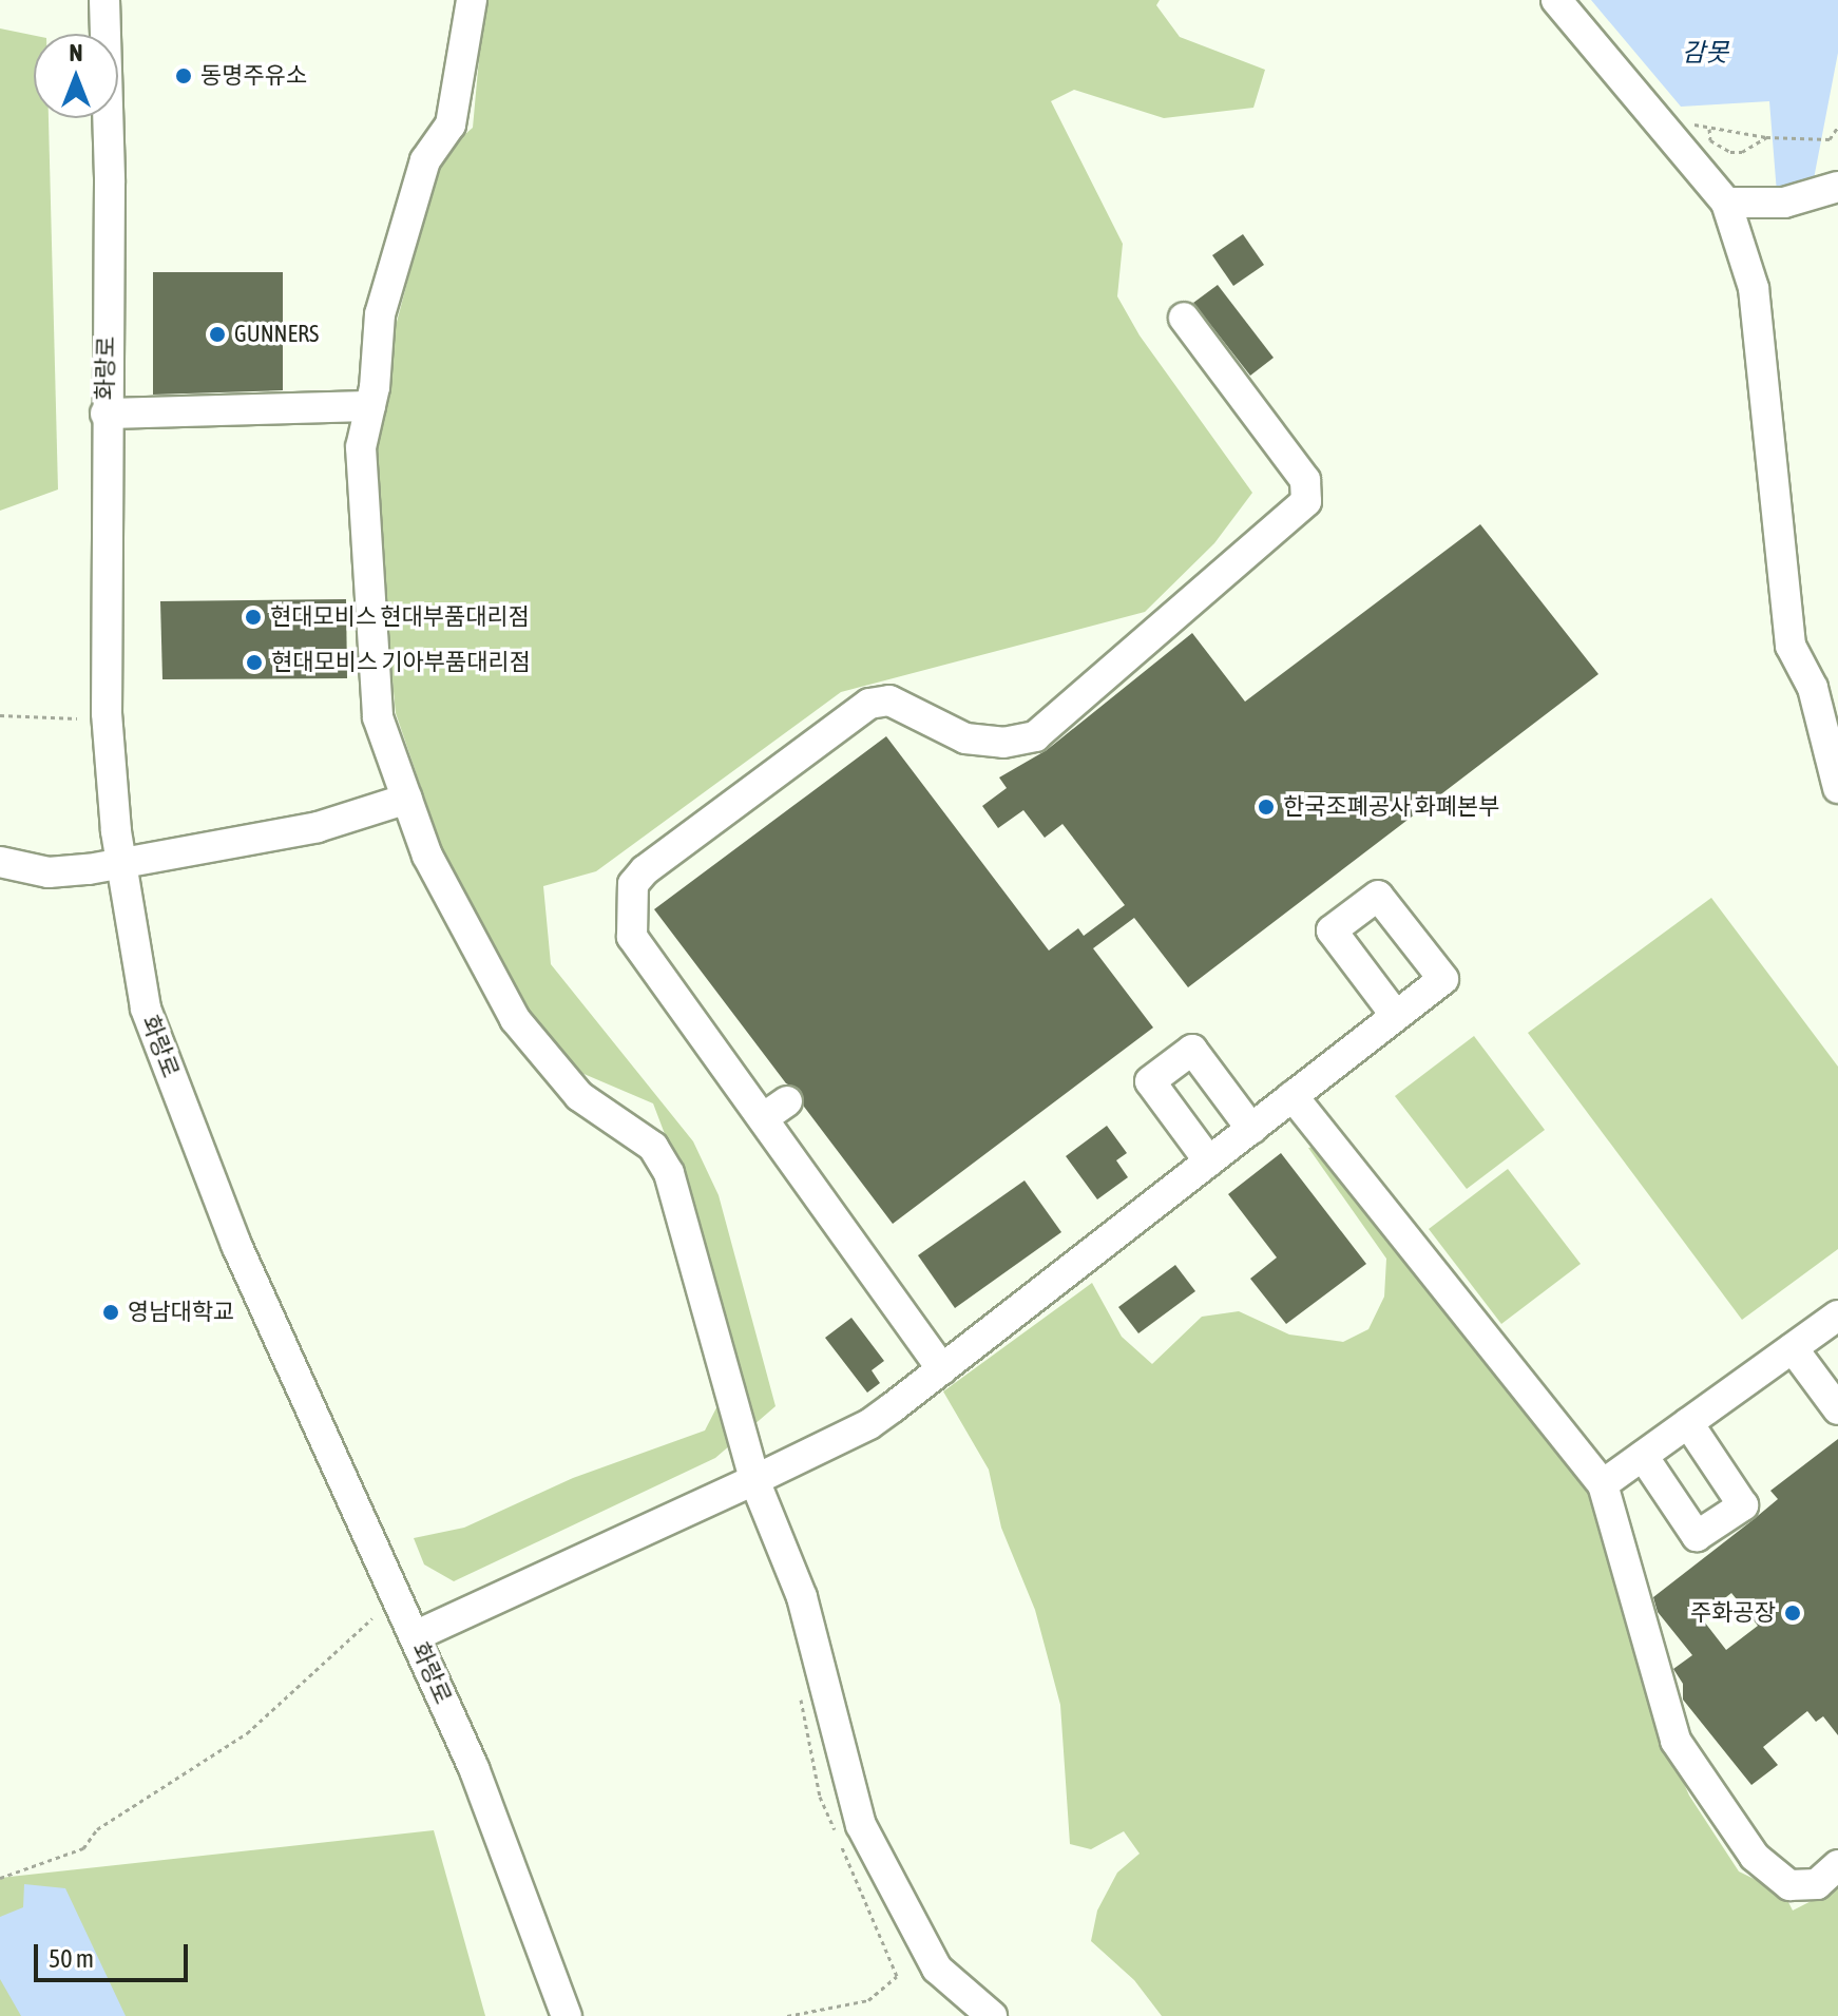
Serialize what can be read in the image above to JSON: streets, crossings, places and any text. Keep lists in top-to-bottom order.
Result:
{
  "streets": {
    "street": ["화랑로"]
  },
  "water": ["감못"],
  "places": [
    "동명주유소",
    "GUNNERS",
    "현대모비스 현대부품대리점",
    "현대모비스 기아부품대리점",
    "한국조폐공사 화폐본부",
    "영남대학교",
    "주화공장"
  ],
  "scale_bar": "50 m",
  "north": "top"
}
